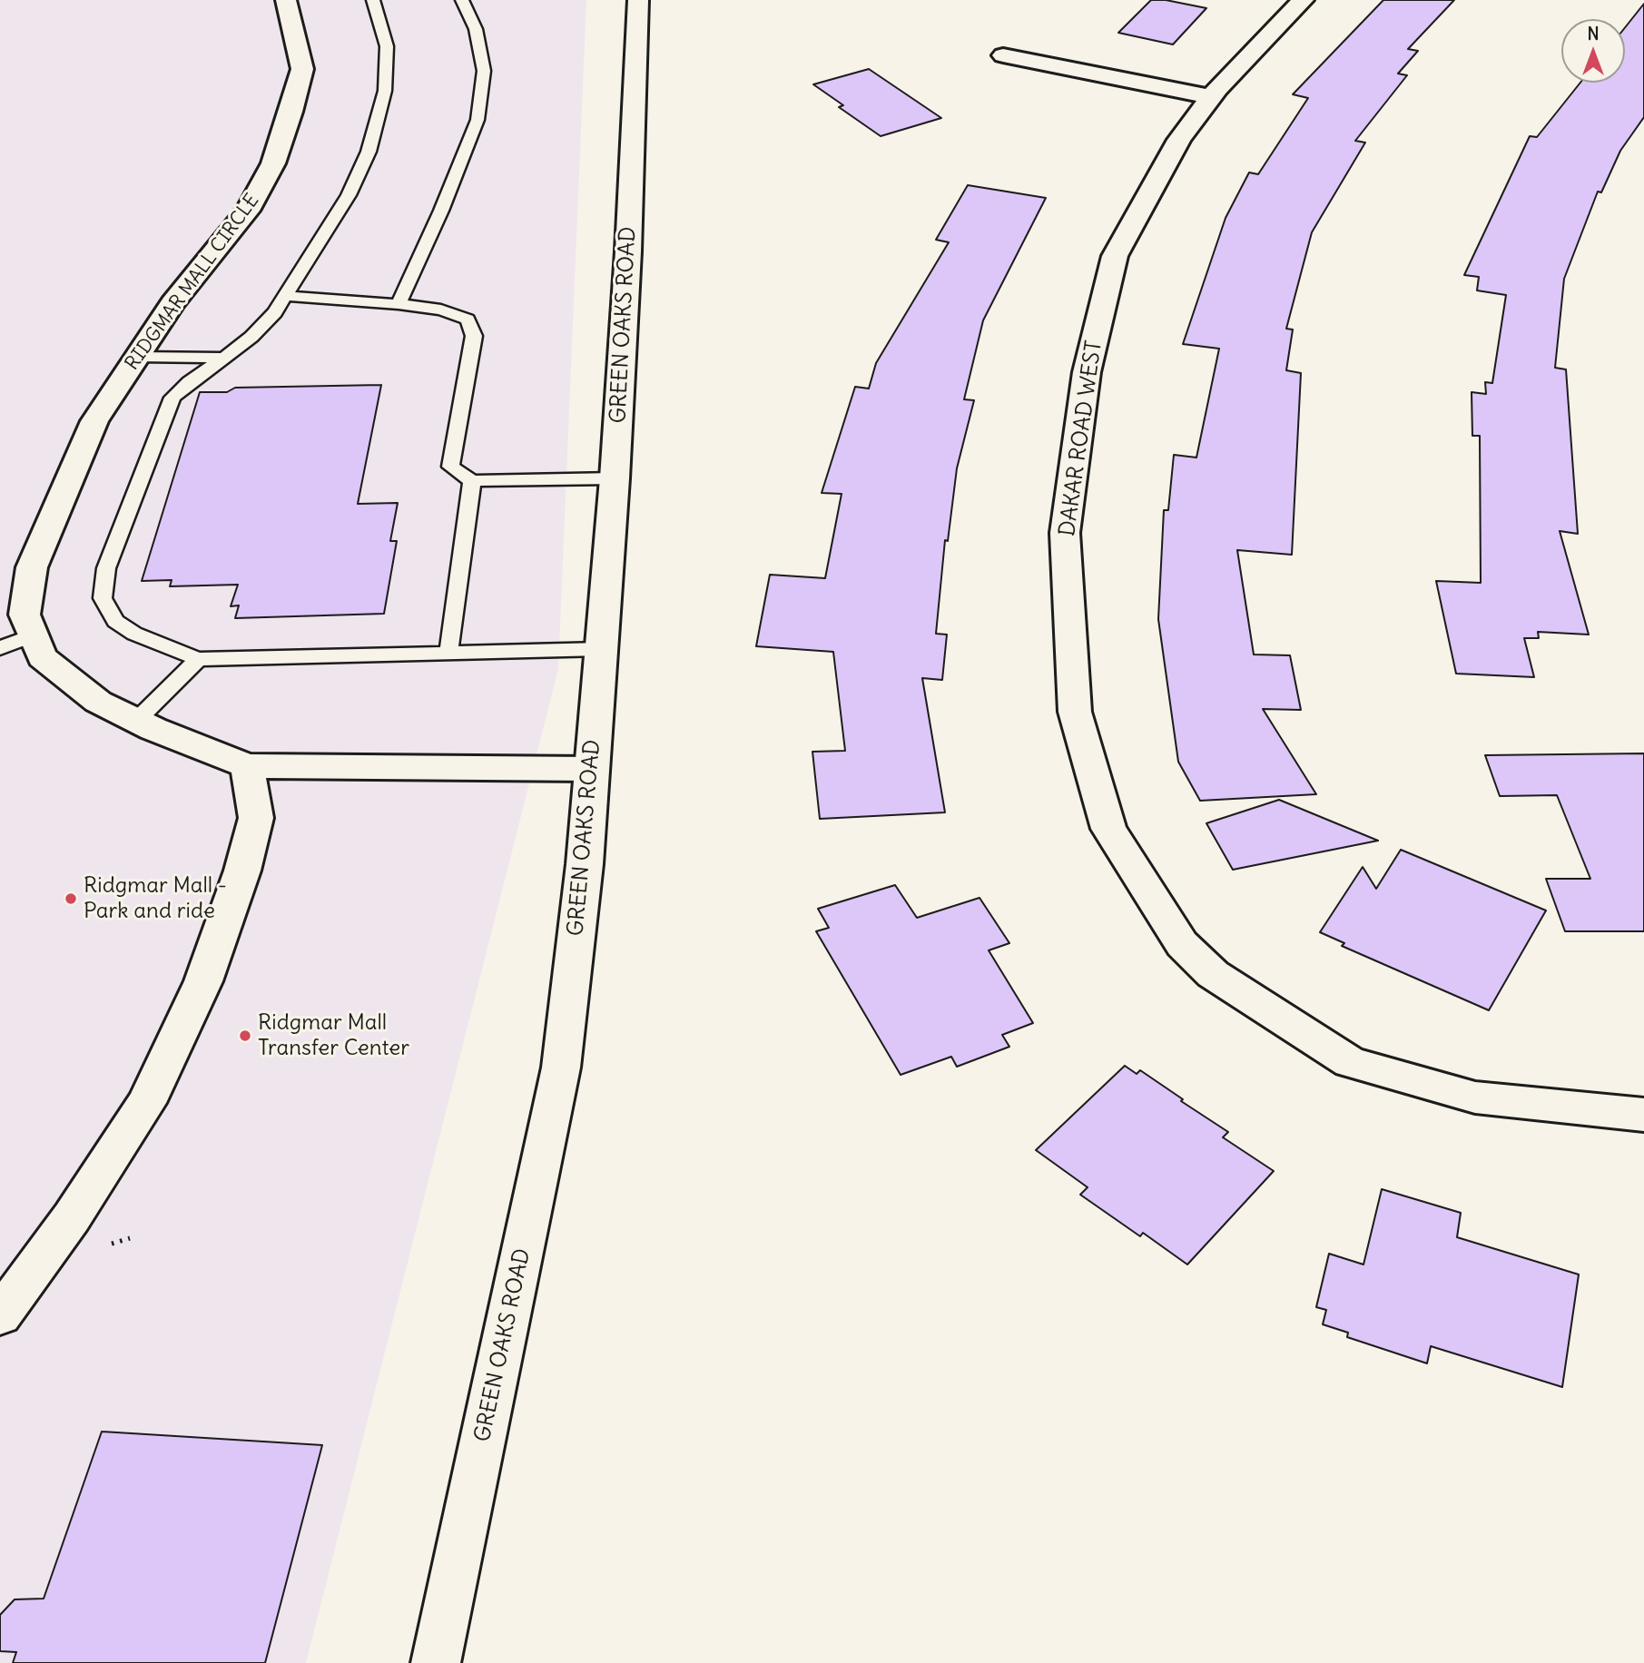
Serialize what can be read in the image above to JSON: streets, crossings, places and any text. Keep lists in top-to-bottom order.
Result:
{
  "streets": {
    "street": ["RIDGMAR MALL CIRCLE", "GREEN OAKS ROAD", "DAKAR ROAD WEST"]
  },
  "places": ["Ridgmar Mall - Park and ride", "Ridgmar Mall Transfer Center"],
  "north": "top"
}
